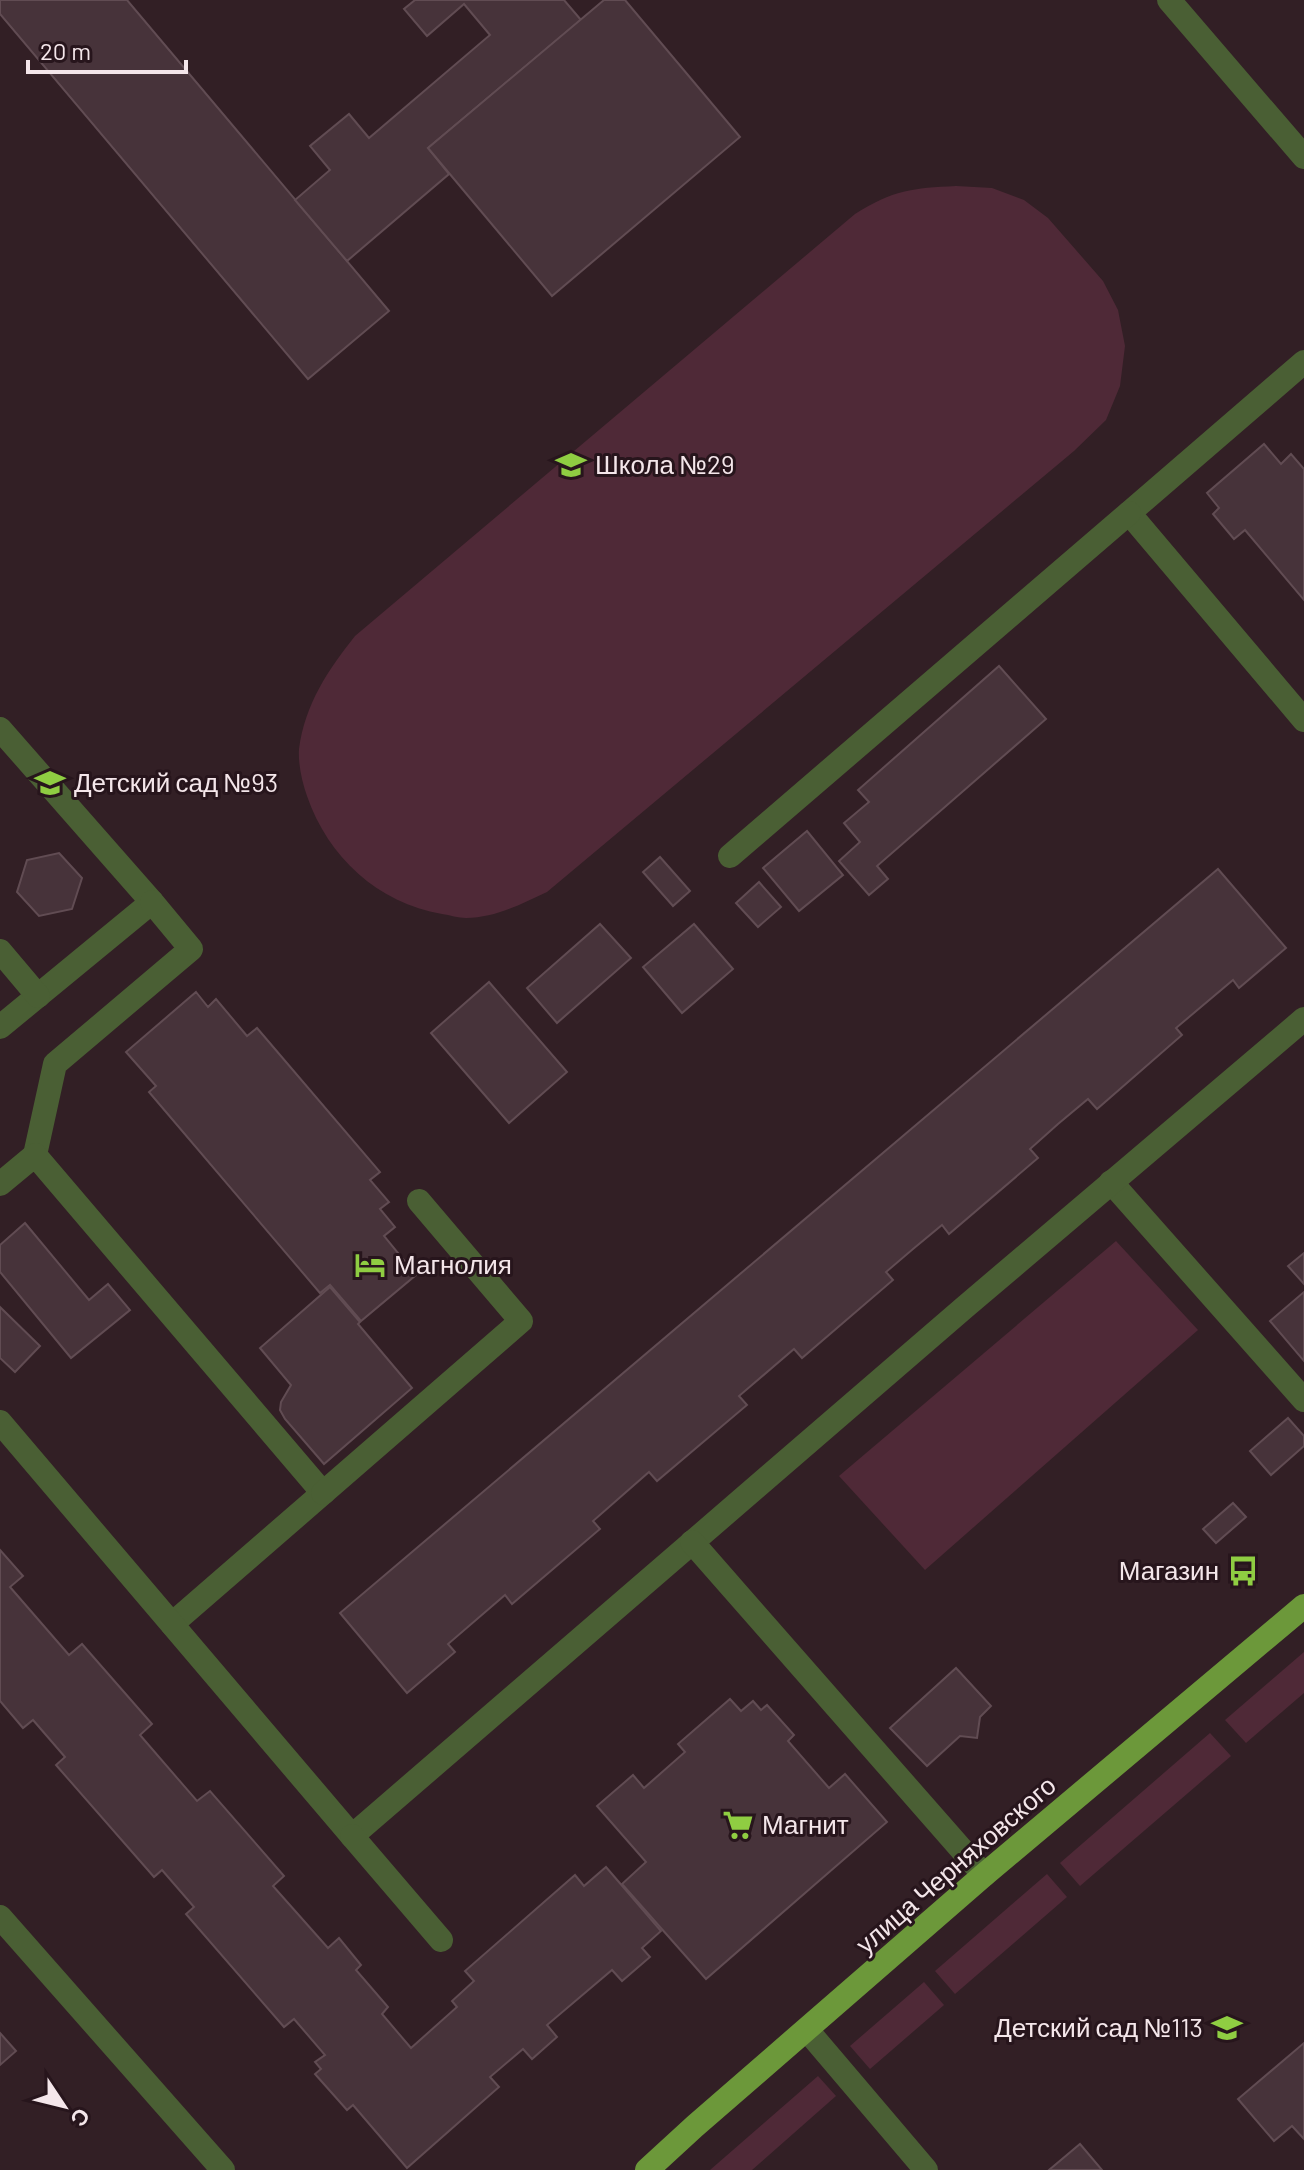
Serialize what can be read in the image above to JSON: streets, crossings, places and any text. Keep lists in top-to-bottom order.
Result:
{
  "streets": {
    "main road": ["улица Черняховского"]
  },
  "places": {
    "school or university": ["Школа №29", "Детский сад №93", "Детский сад №113"],
    "hotel": ["Магнолия"],
    "bus stop": ["Магазин"],
    "supermarket": ["Магнит"]
  },
  "scale_bar": "20 m",
  "north": "bottom right"
}
